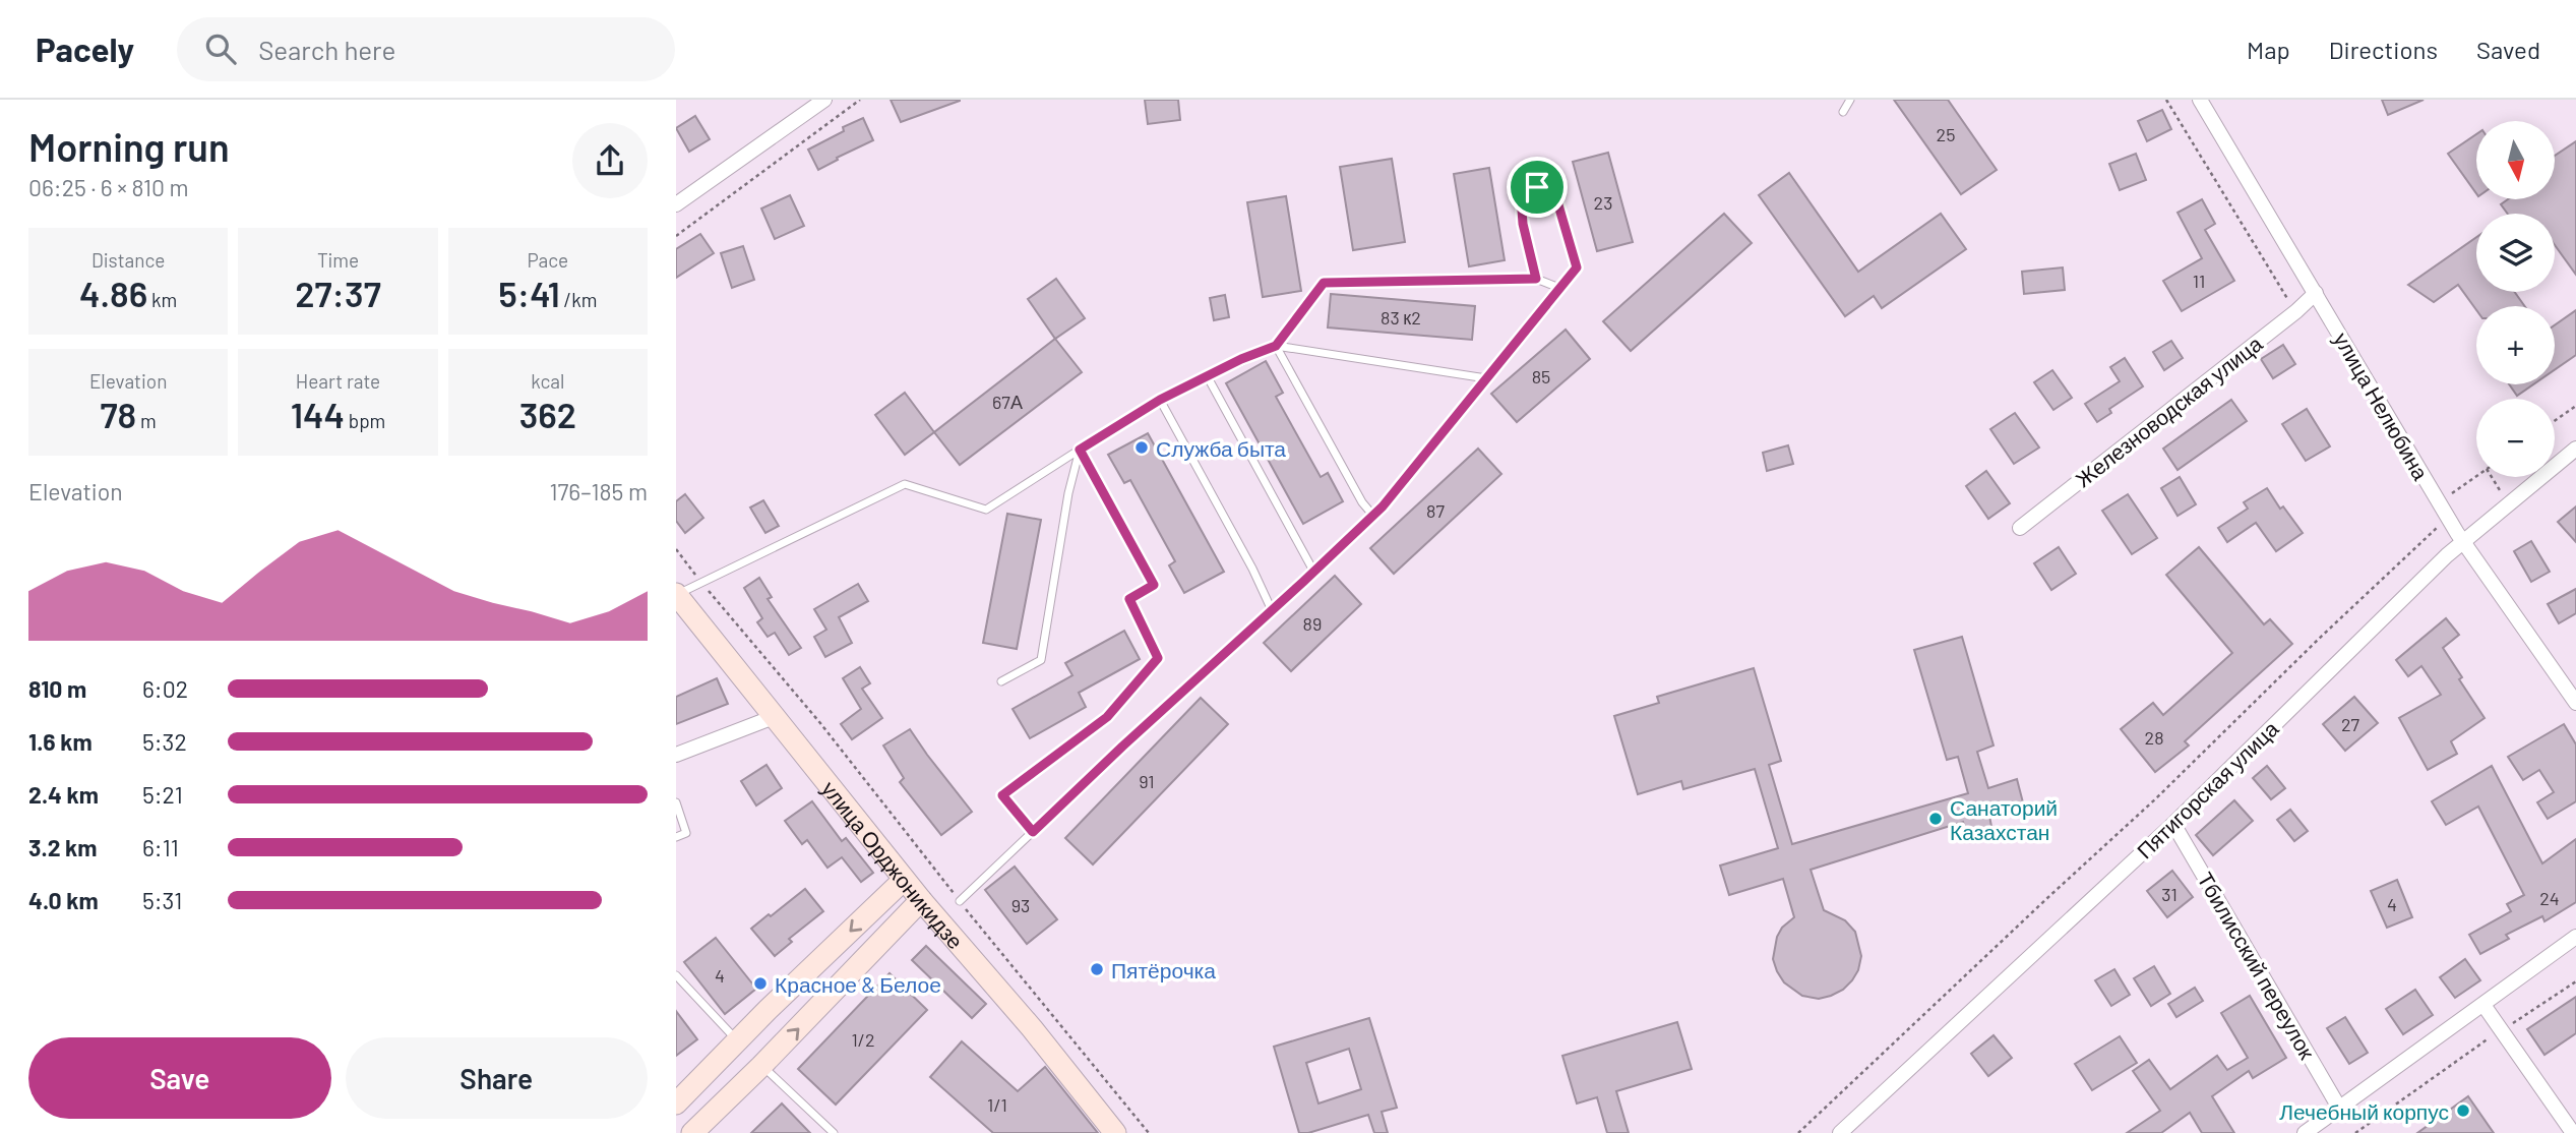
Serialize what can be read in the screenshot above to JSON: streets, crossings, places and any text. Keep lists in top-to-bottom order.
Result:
{
  "streets": {
    "main road": ["улица Орджоникидзе"],
    "street": [
      "улица Нелюбина",
      "Железноводская улица",
      "Пятигорская улица",
      "Тбилисский переулок"
    ]
  },
  "crossings": [
    ["улица Нелюбина", "Железноводская улица"],
    ["улица Нелюбина", "Пятигорская улица"],
    ["Пятигорская улица", "Тбилисский переулок"]
  ],
  "places": [
    "Служба быта",
    "Санаторий Казахстан",
    "Пятёрочка",
    "Красное & Белое",
    "Лечебный корпус"
  ],
  "house_numbers": [
    "25",
    "23",
    "11",
    "83 к2",
    "85",
    "67А",
    "87",
    "89",
    "27",
    "28",
    "91",
    "31",
    "24",
    "4",
    "93",
    "4",
    "1/2",
    "1/1"
  ],
  "north": "bottom",
  "page": {
    "header": "Pacely",
    "search": "Search here",
    "nav": ["Map", "Directions", "Saved"],
    "heading": ["Morning run", "06:25 · 6 × 810 m"],
    "map_buttons": ["+", "−"],
    "stats": [
      ["Distance", "4.86 km"],
      ["Time", "27:37"],
      ["Pace", "5:41 /km"],
      ["Elevation", "78 m"],
      ["Heart rate", "144 bpm"],
      ["kcal", "362"]
    ],
    "chart": ["Elevation", "176–185 m"],
    "list": [
      {
        "name": "810 m",
        "note": "6:02"
      },
      {
        "name": "1.6 km",
        "note": "5:32"
      },
      {
        "name": "2.4 km",
        "note": "5:21"
      },
      {
        "name": "3.2 km",
        "note": "6:11"
      },
      {
        "name": "4.0 km",
        "note": "5:31"
      }
    ],
    "buttons": ["Save", "Share"]
  }
}
